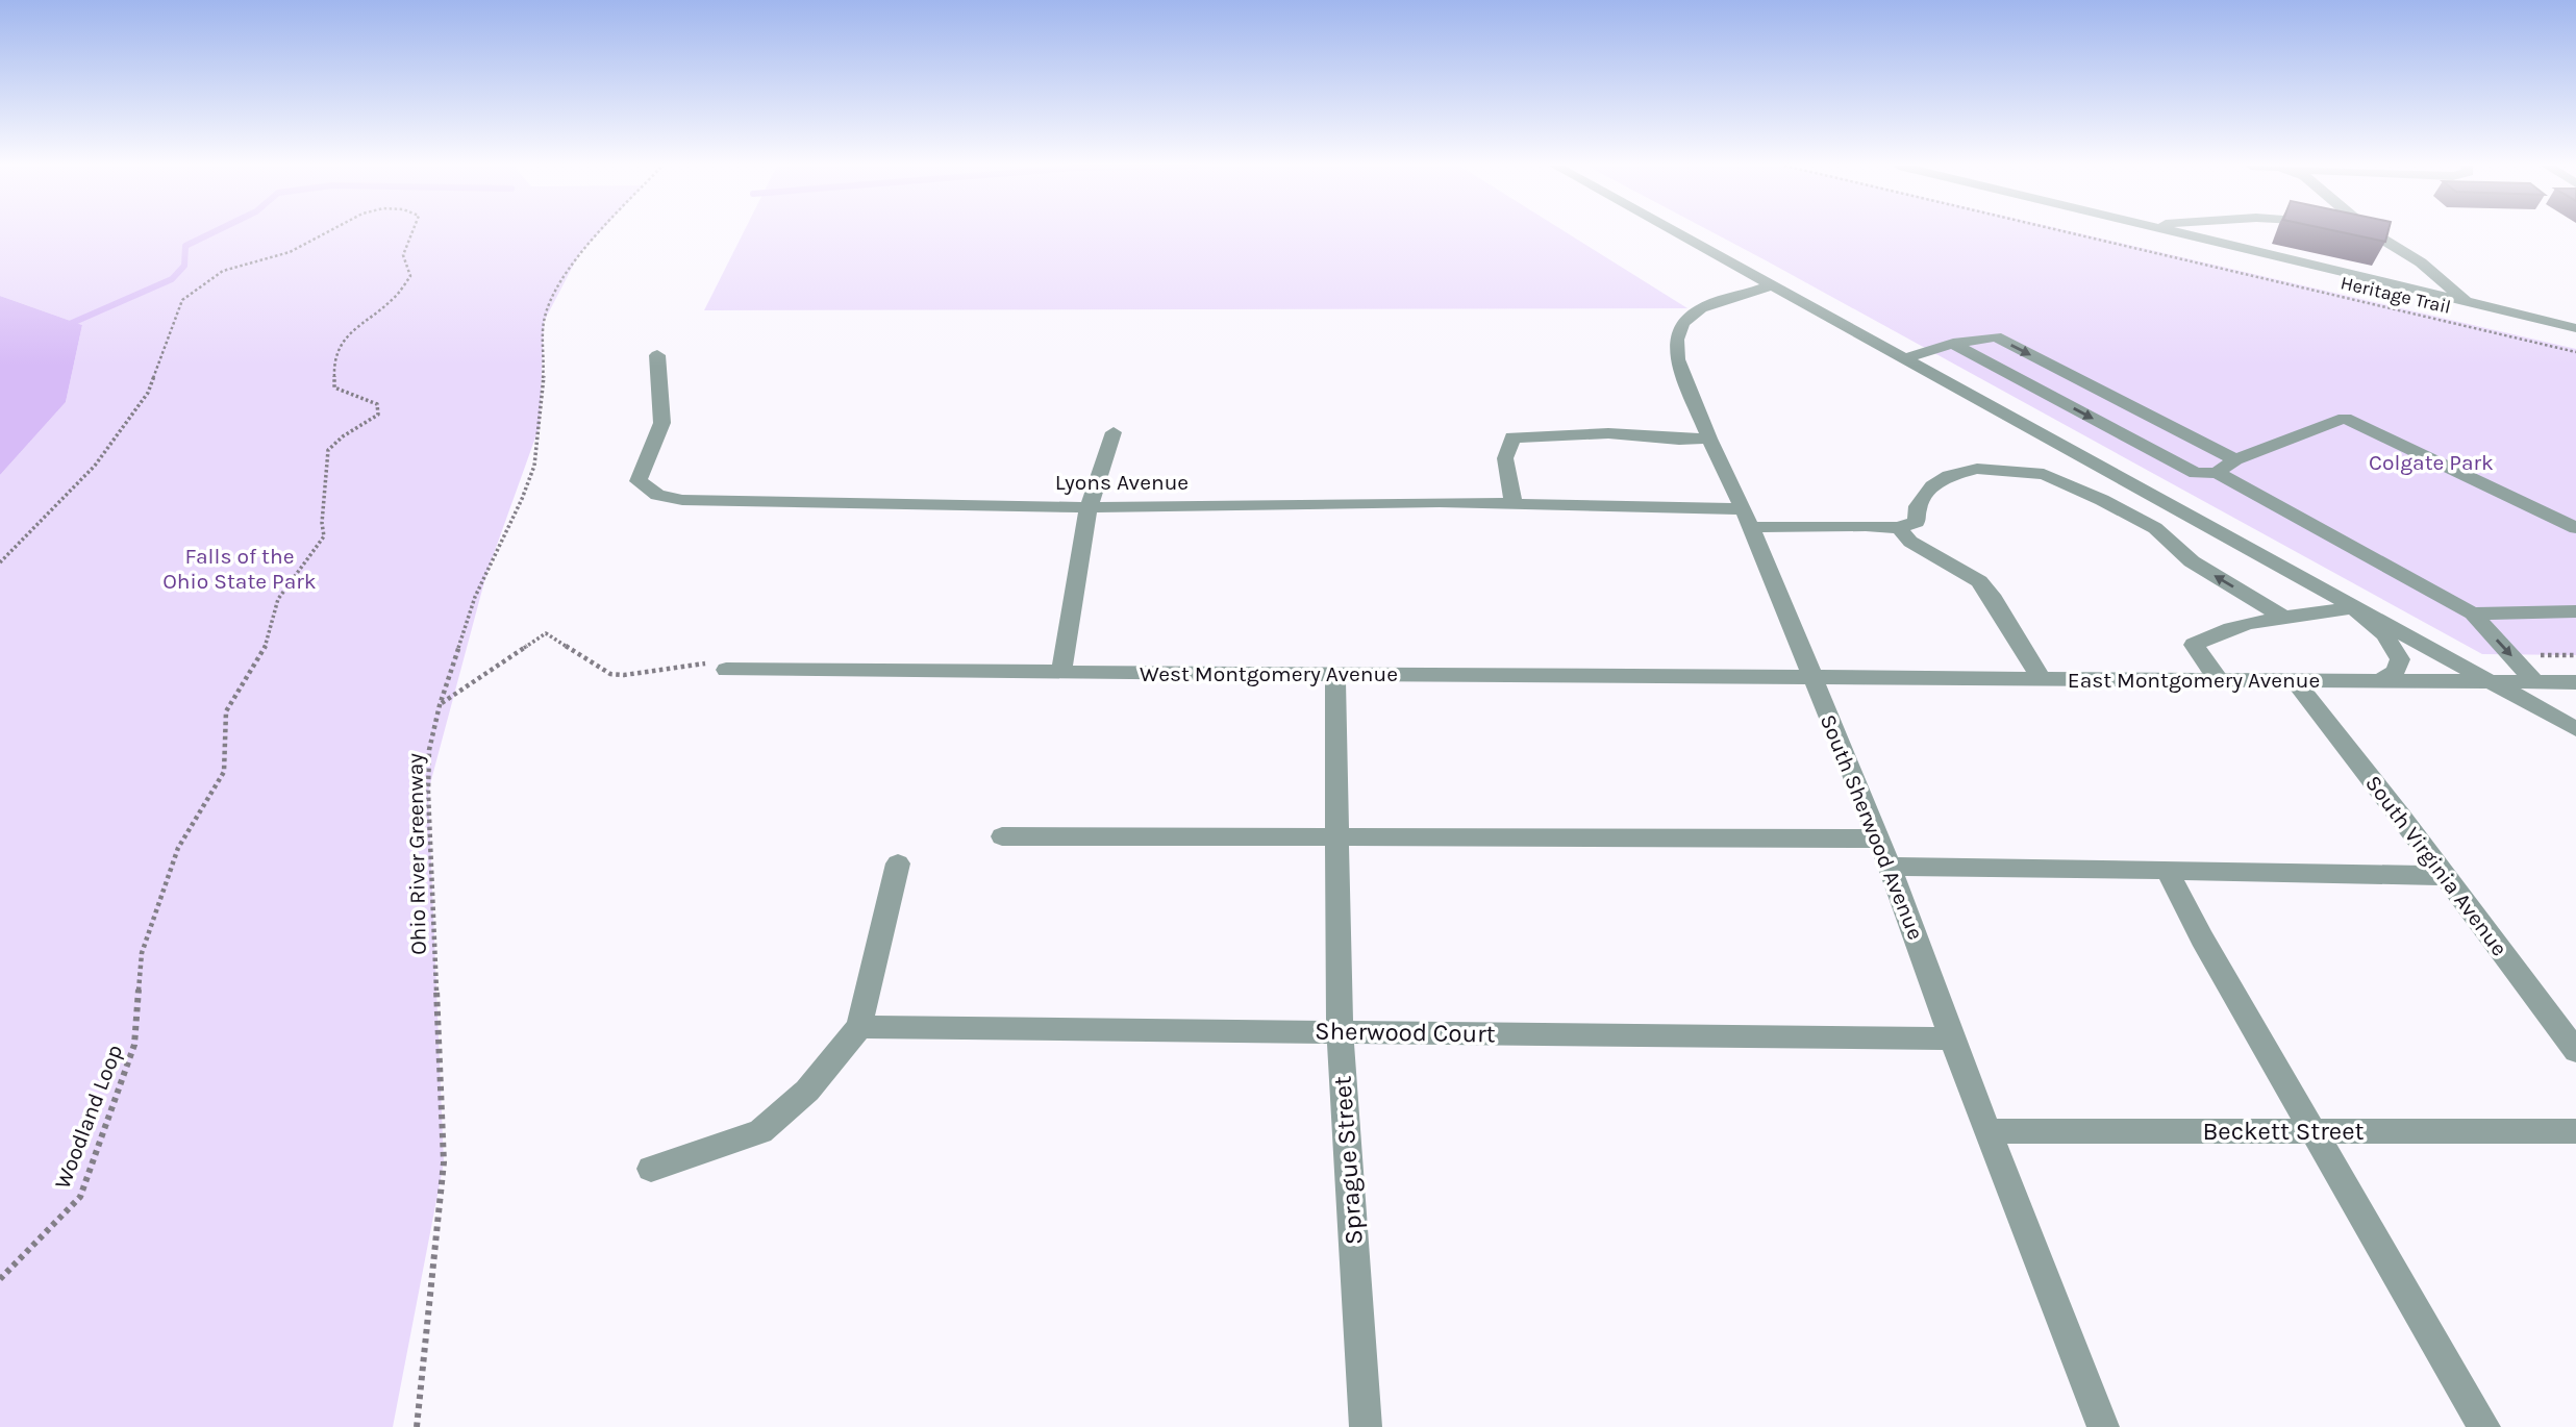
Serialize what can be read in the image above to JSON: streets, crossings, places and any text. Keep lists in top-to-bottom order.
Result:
{
  "streets": {
    "street": [
      "Lyons Avenue",
      "West Montgomery Avenue",
      "East Montgomery Avenue",
      "South Sherwood Avenue",
      "South Virginia Avenue",
      "Sherwood Court",
      "Beckett Street",
      "Sprague Street"
    ],
    "path": ["Heritage Trail", "Ohio River Greenway", "Woodland Loop"]
  },
  "crossings": [
    ["Lyons Avenue", "South Sherwood Avenue"],
    ["West Montgomery Avenue", "East Montgomery Avenue"],
    ["West Montgomery Avenue", "South Sherwood Avenue"],
    ["West Montgomery Avenue", "Sprague Street"],
    ["East Montgomery Avenue", "South Sherwood Avenue"],
    ["East Montgomery Avenue", "South Virginia Avenue"],
    ["South Sherwood Avenue", "Sherwood Court"],
    ["South Sherwood Avenue", "Beckett Street"],
    ["Sherwood Court", "Sprague Street"]
  ],
  "parks": ["Colgate Park", "Falls of the Ohio State Park"]
}
